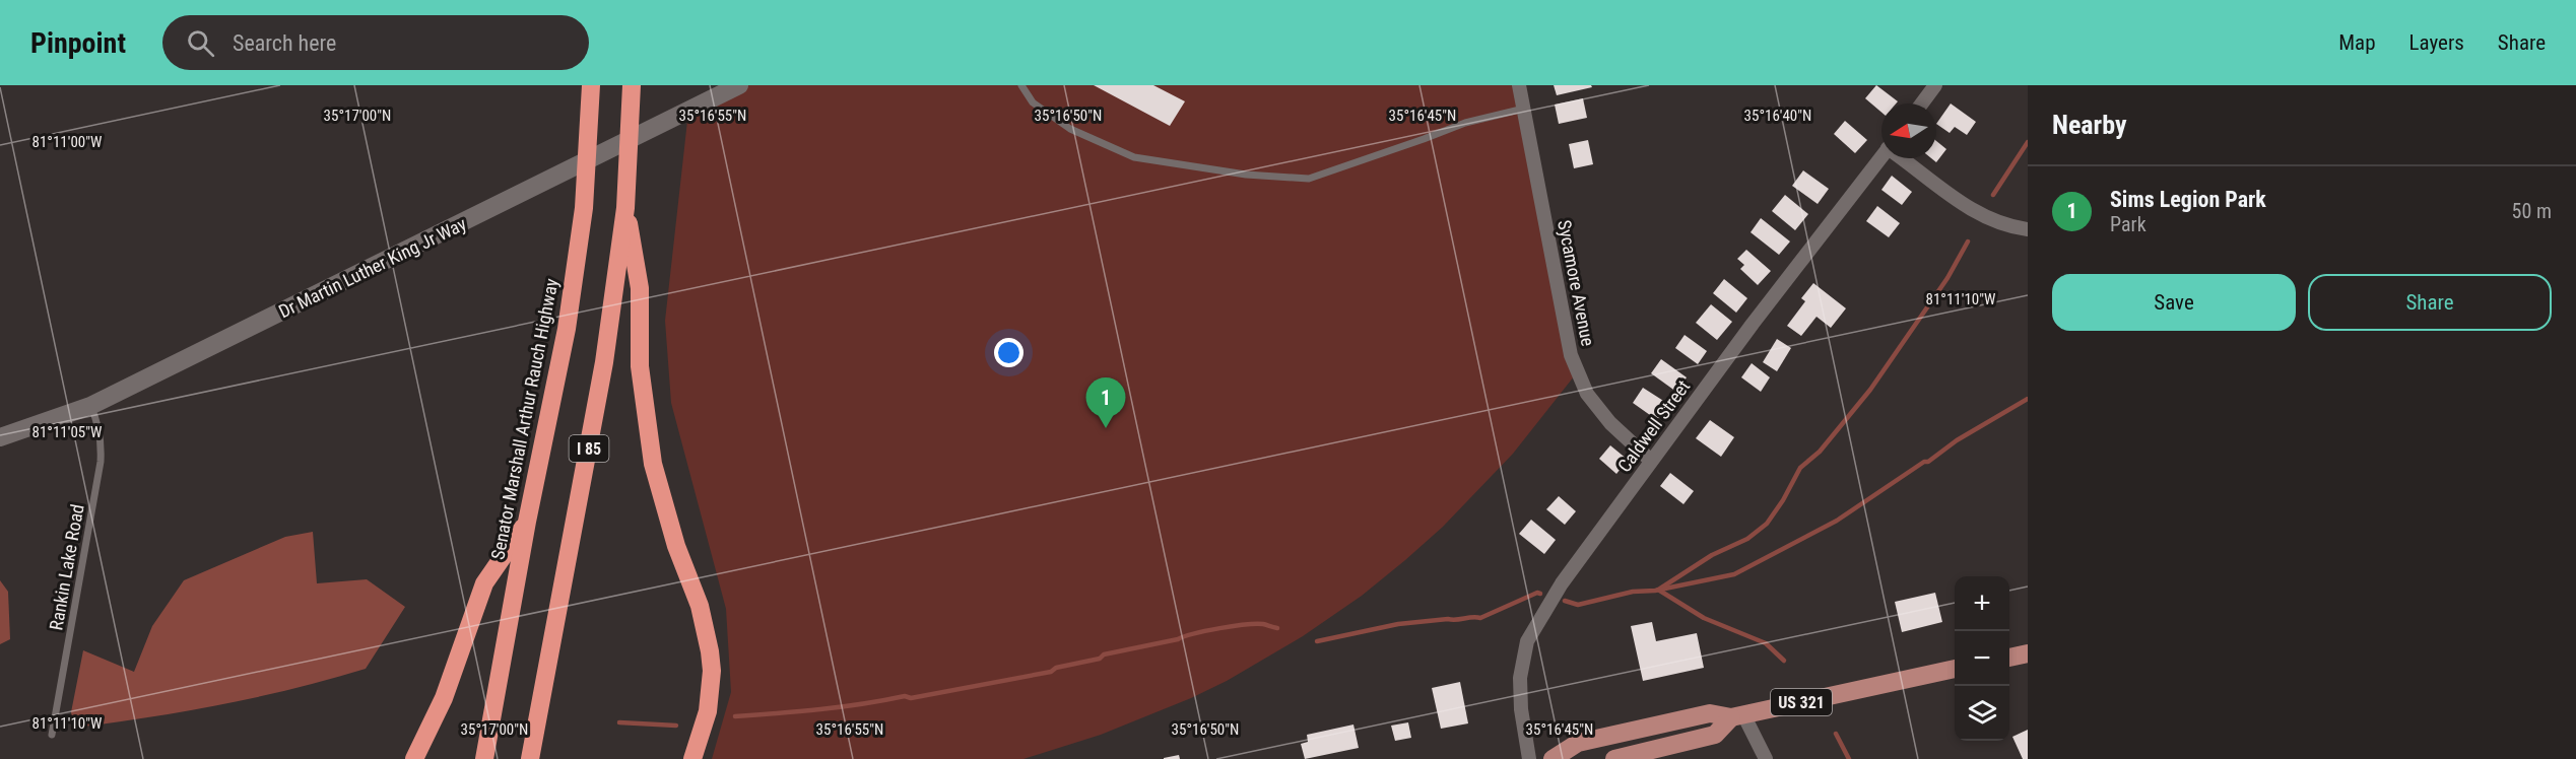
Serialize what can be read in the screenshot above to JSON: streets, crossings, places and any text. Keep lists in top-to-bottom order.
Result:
{
  "streets": {
    "highway": ["Senator Marshall Arthur Rauch Highway", "I 85"],
    "main road": ["Dr Martin Luther King Jr Way", "US 321"],
    "street": ["Sycamore Avenue", "Caldwell Street"],
    "lane": ["Rankin Lake Road"]
  },
  "crossings": [
    ["Dr Martin Luther King Jr Way", "Rankin Lake Road"],
    ["Sycamore Avenue", "Caldwell Street"]
  ],
  "north": "left",
  "page": {
    "header": "Pinpoint",
    "search": "Search here",
    "nav": ["Map", "Layers", "Share"],
    "heading": "Nearby",
    "list": [
      {
        "mark": "1",
        "name": "Sims Legion Park",
        "note": "Park",
        "value": "50 m"
      }
    ],
    "buttons": ["Save", "Share"],
    "pins": "1",
    "map_buttons": ["+", "−"]
  },
  "coordinates": [
    "35°17'00\"N",
    "35°16'55\"N",
    "35°16'50\"N",
    "35°16'45\"N",
    "35°16'40\"N",
    "81°11'00\"W",
    "81°11'10\"W",
    "81°11'05\"W"
  ]
}
